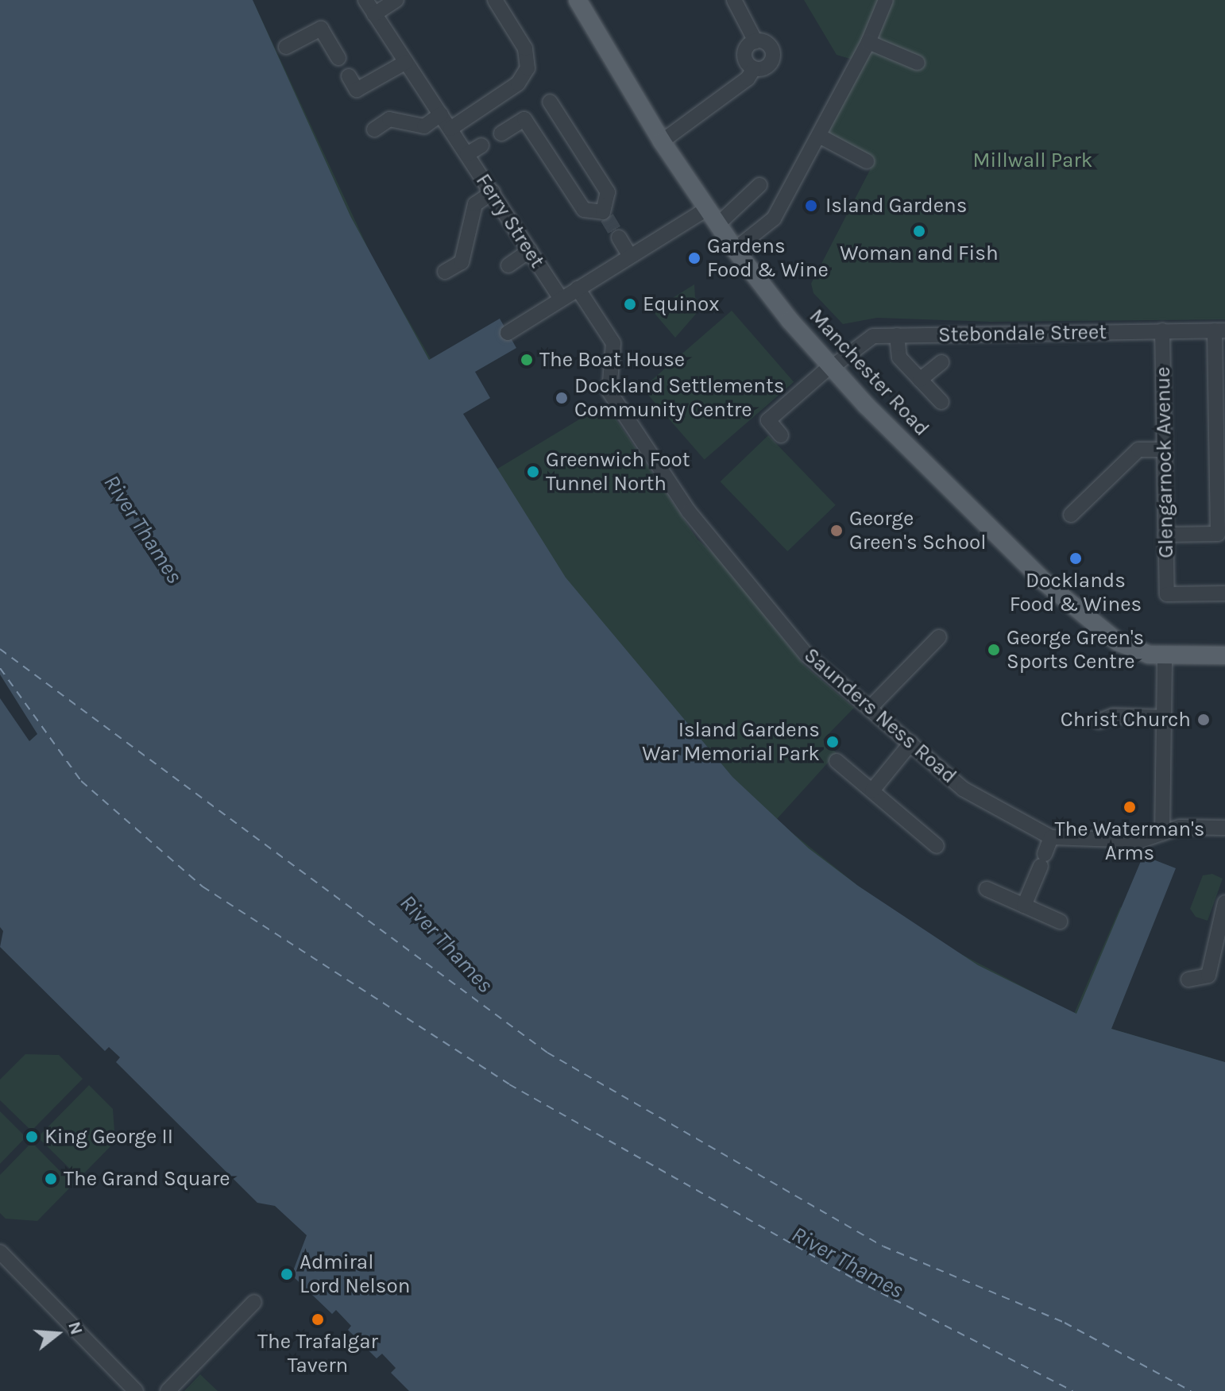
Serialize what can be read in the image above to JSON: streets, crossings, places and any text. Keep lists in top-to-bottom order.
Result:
{
  "streets": {
    "main road": ["Manchester Road"],
    "street": [
      "Ferry Street",
      "Stebondale Street",
      "Glengarnock Avenue",
      "Saunders Ness Road"
    ]
  },
  "crossings": [
    ["Stebondale Street", "Manchester Road"],
    ["Stebondale Street", "Glengarnock Avenue"]
  ],
  "water": ["River Thames"],
  "parks": ["Millwall Park"],
  "places": [
    "Island Gardens",
    "Woman and Fish",
    "Gardens Food & Wine",
    "Equinox",
    "The Boat House",
    "Dockland Settlements Community Centre",
    "Greenwich Foot Tunnel North",
    "George Green's School",
    "Docklands Food & Wines",
    "George Green's Sports Centre",
    "Christ Church",
    "Island Gardens War Memorial Park",
    "The Waterman's Arms",
    "King George II",
    "The Grand Square",
    "Admiral Lord Nelson",
    "The Trafalgar Tavern"
  ],
  "north": "right"
}
